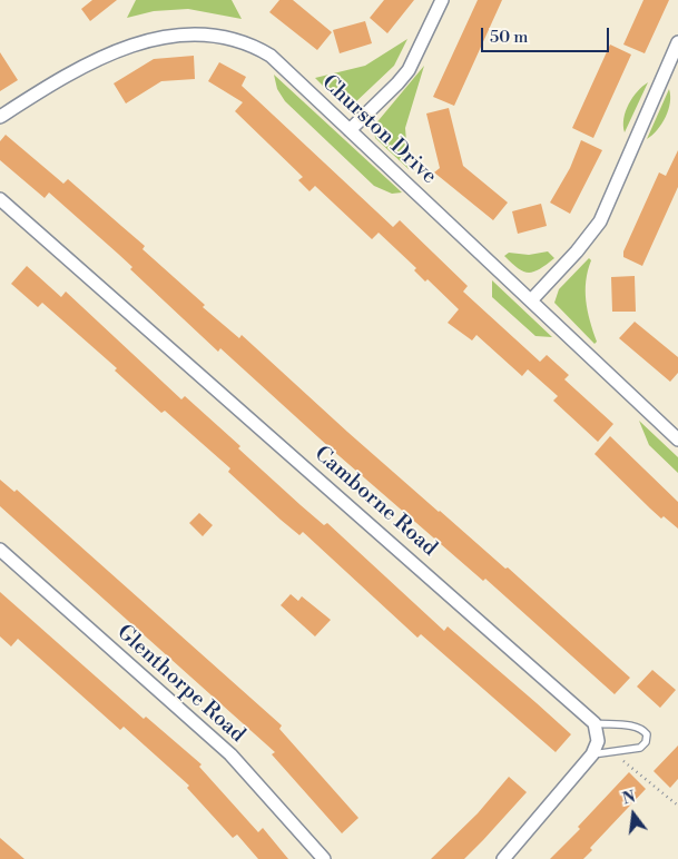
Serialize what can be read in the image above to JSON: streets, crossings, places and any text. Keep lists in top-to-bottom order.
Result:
{
  "streets": {
    "street": ["Churston Drive", "Camborne Road", "Glenthorpe Road"]
  },
  "scale_bar": "50 m",
  "north": "top"
}
